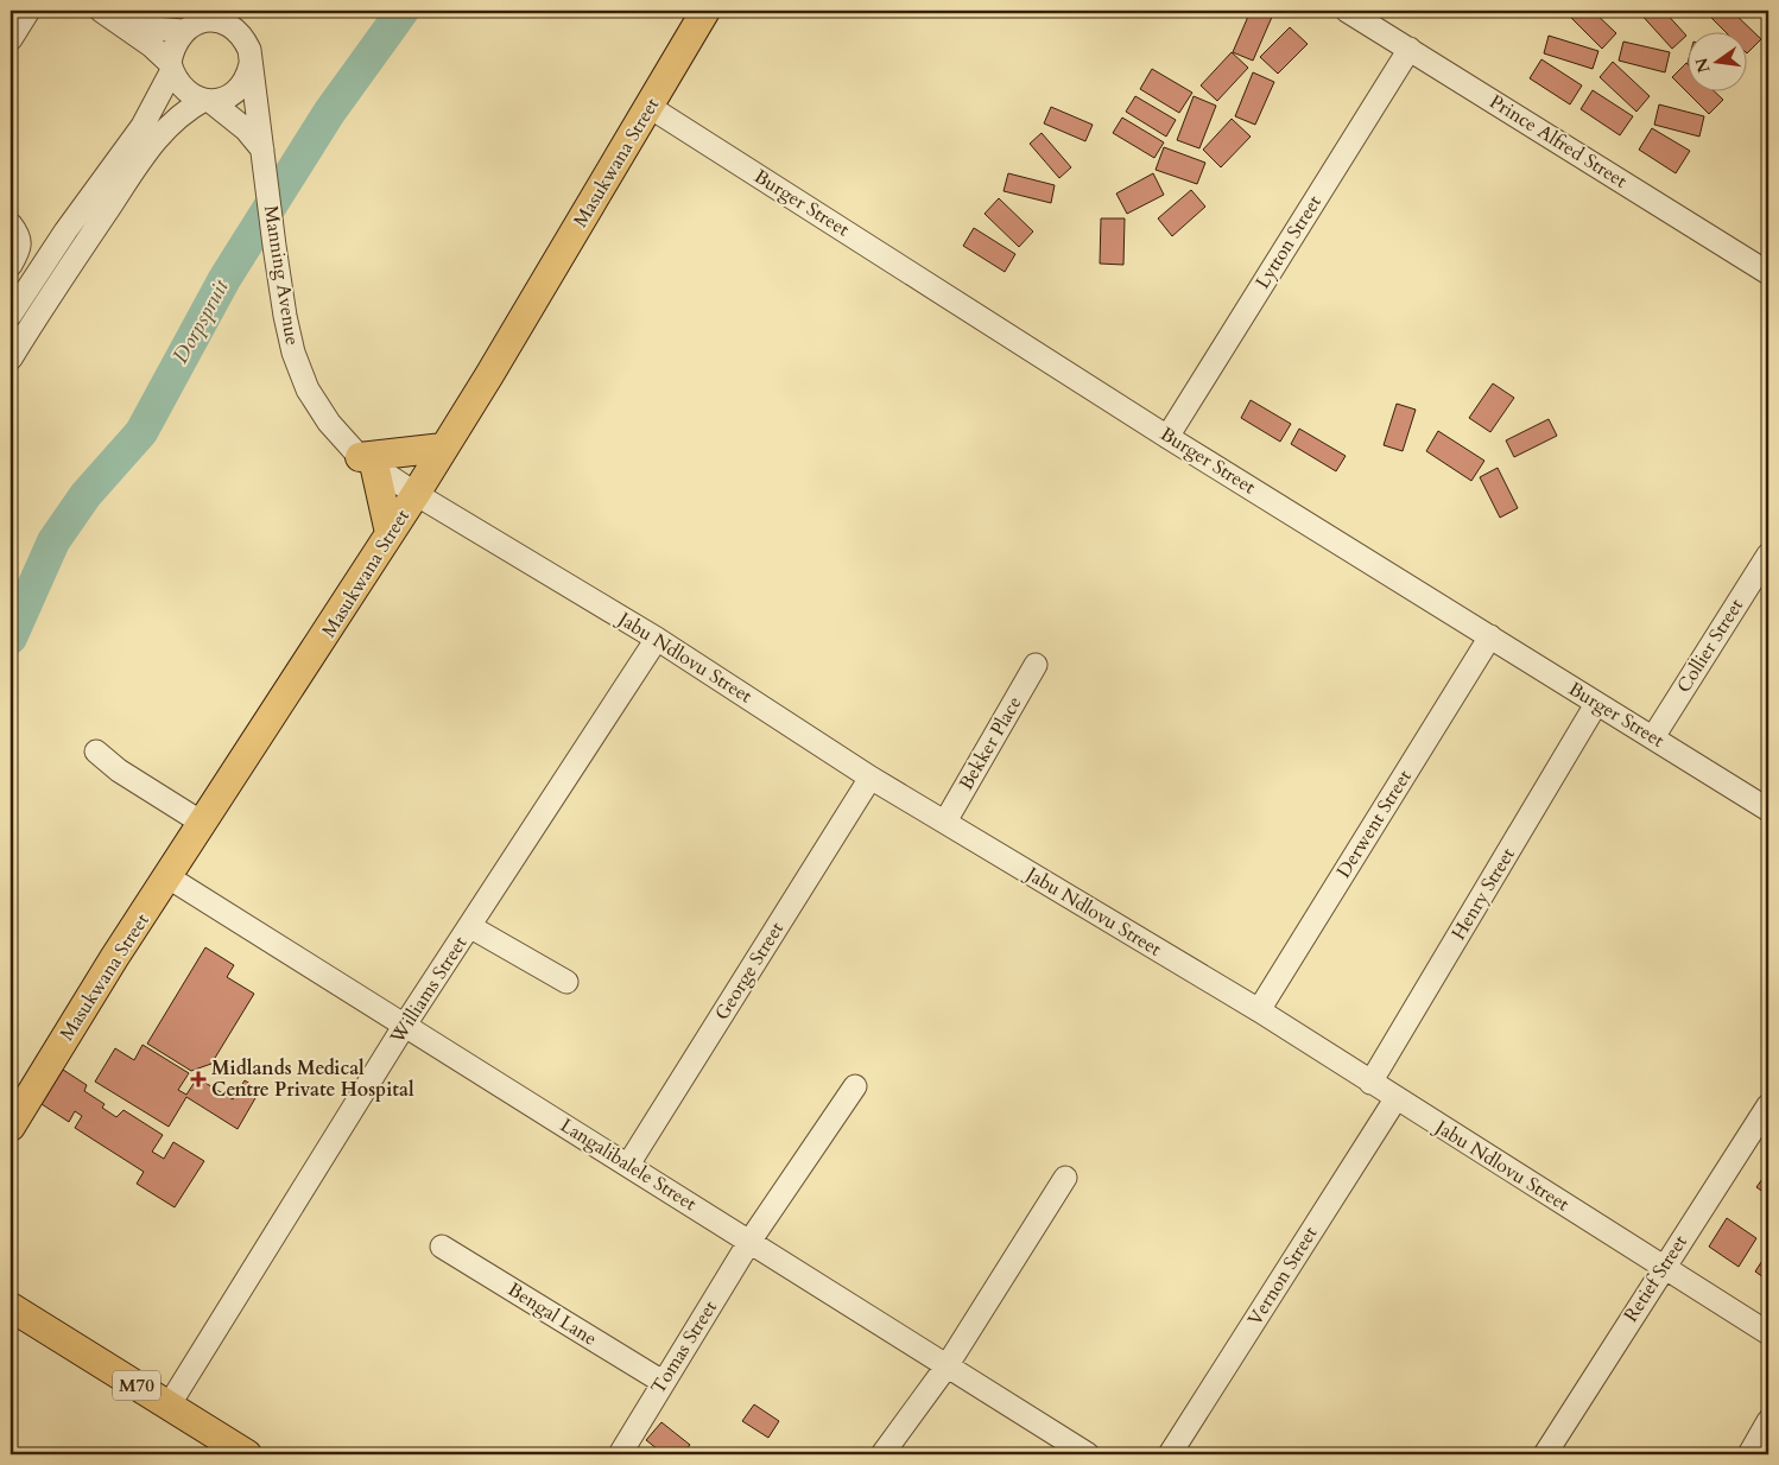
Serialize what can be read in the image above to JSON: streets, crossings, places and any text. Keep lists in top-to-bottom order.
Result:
{
  "streets": {
    "main road": ["Masukwana Street", "M70"],
    "street": [
      "Prince Alfred Street",
      "Burger Street",
      "Lytton Street",
      "Manning Avenue",
      "Collier Street",
      "Jabu Ndlovu Street",
      "Bekker Place",
      "Derwent Street",
      "Henry Street",
      "George Street",
      "Williams Street",
      "Langalibalele Street",
      "Vernon Street",
      "Retief Street",
      "Bengal Lane",
      "Tomas Street"
    ]
  },
  "crossings": [
    ["Prince Alfred Street", "Lytton Street"],
    ["Masukwana Street", "Burger Street"],
    ["Masukwana Street", "Manning Avenue"],
    ["Masukwana Street", "Jabu Ndlovu Street"],
    ["Masukwana Street", "Langalibalele Street"],
    ["Burger Street", "Lytton Street"],
    ["Burger Street", "Collier Street"],
    ["Burger Street", "Derwent Street"],
    ["Burger Street", "Henry Street"],
    ["Manning Avenue", "Jabu Ndlovu Street"],
    ["Jabu Ndlovu Street", "Bekker Place"],
    ["Jabu Ndlovu Street", "Derwent Street"],
    ["Jabu Ndlovu Street", "Henry Street"],
    ["Jabu Ndlovu Street", "George Street"],
    ["Jabu Ndlovu Street", "Williams Street"],
    ["Jabu Ndlovu Street", "Vernon Street"],
    ["Jabu Ndlovu Street", "Retief Street"],
    ["George Street", "Langalibalele Street"],
    ["Williams Street", "Langalibalele Street"],
    ["Williams Street", "M70"],
    ["Langalibalele Street", "Tomas Street"],
    ["Bengal Lane", "Tomas Street"]
  ],
  "water": ["Dorpspruit"],
  "places": {
    "health": ["Midlands Medical Centre Private Hospital"]
  },
  "north": "left"
}
